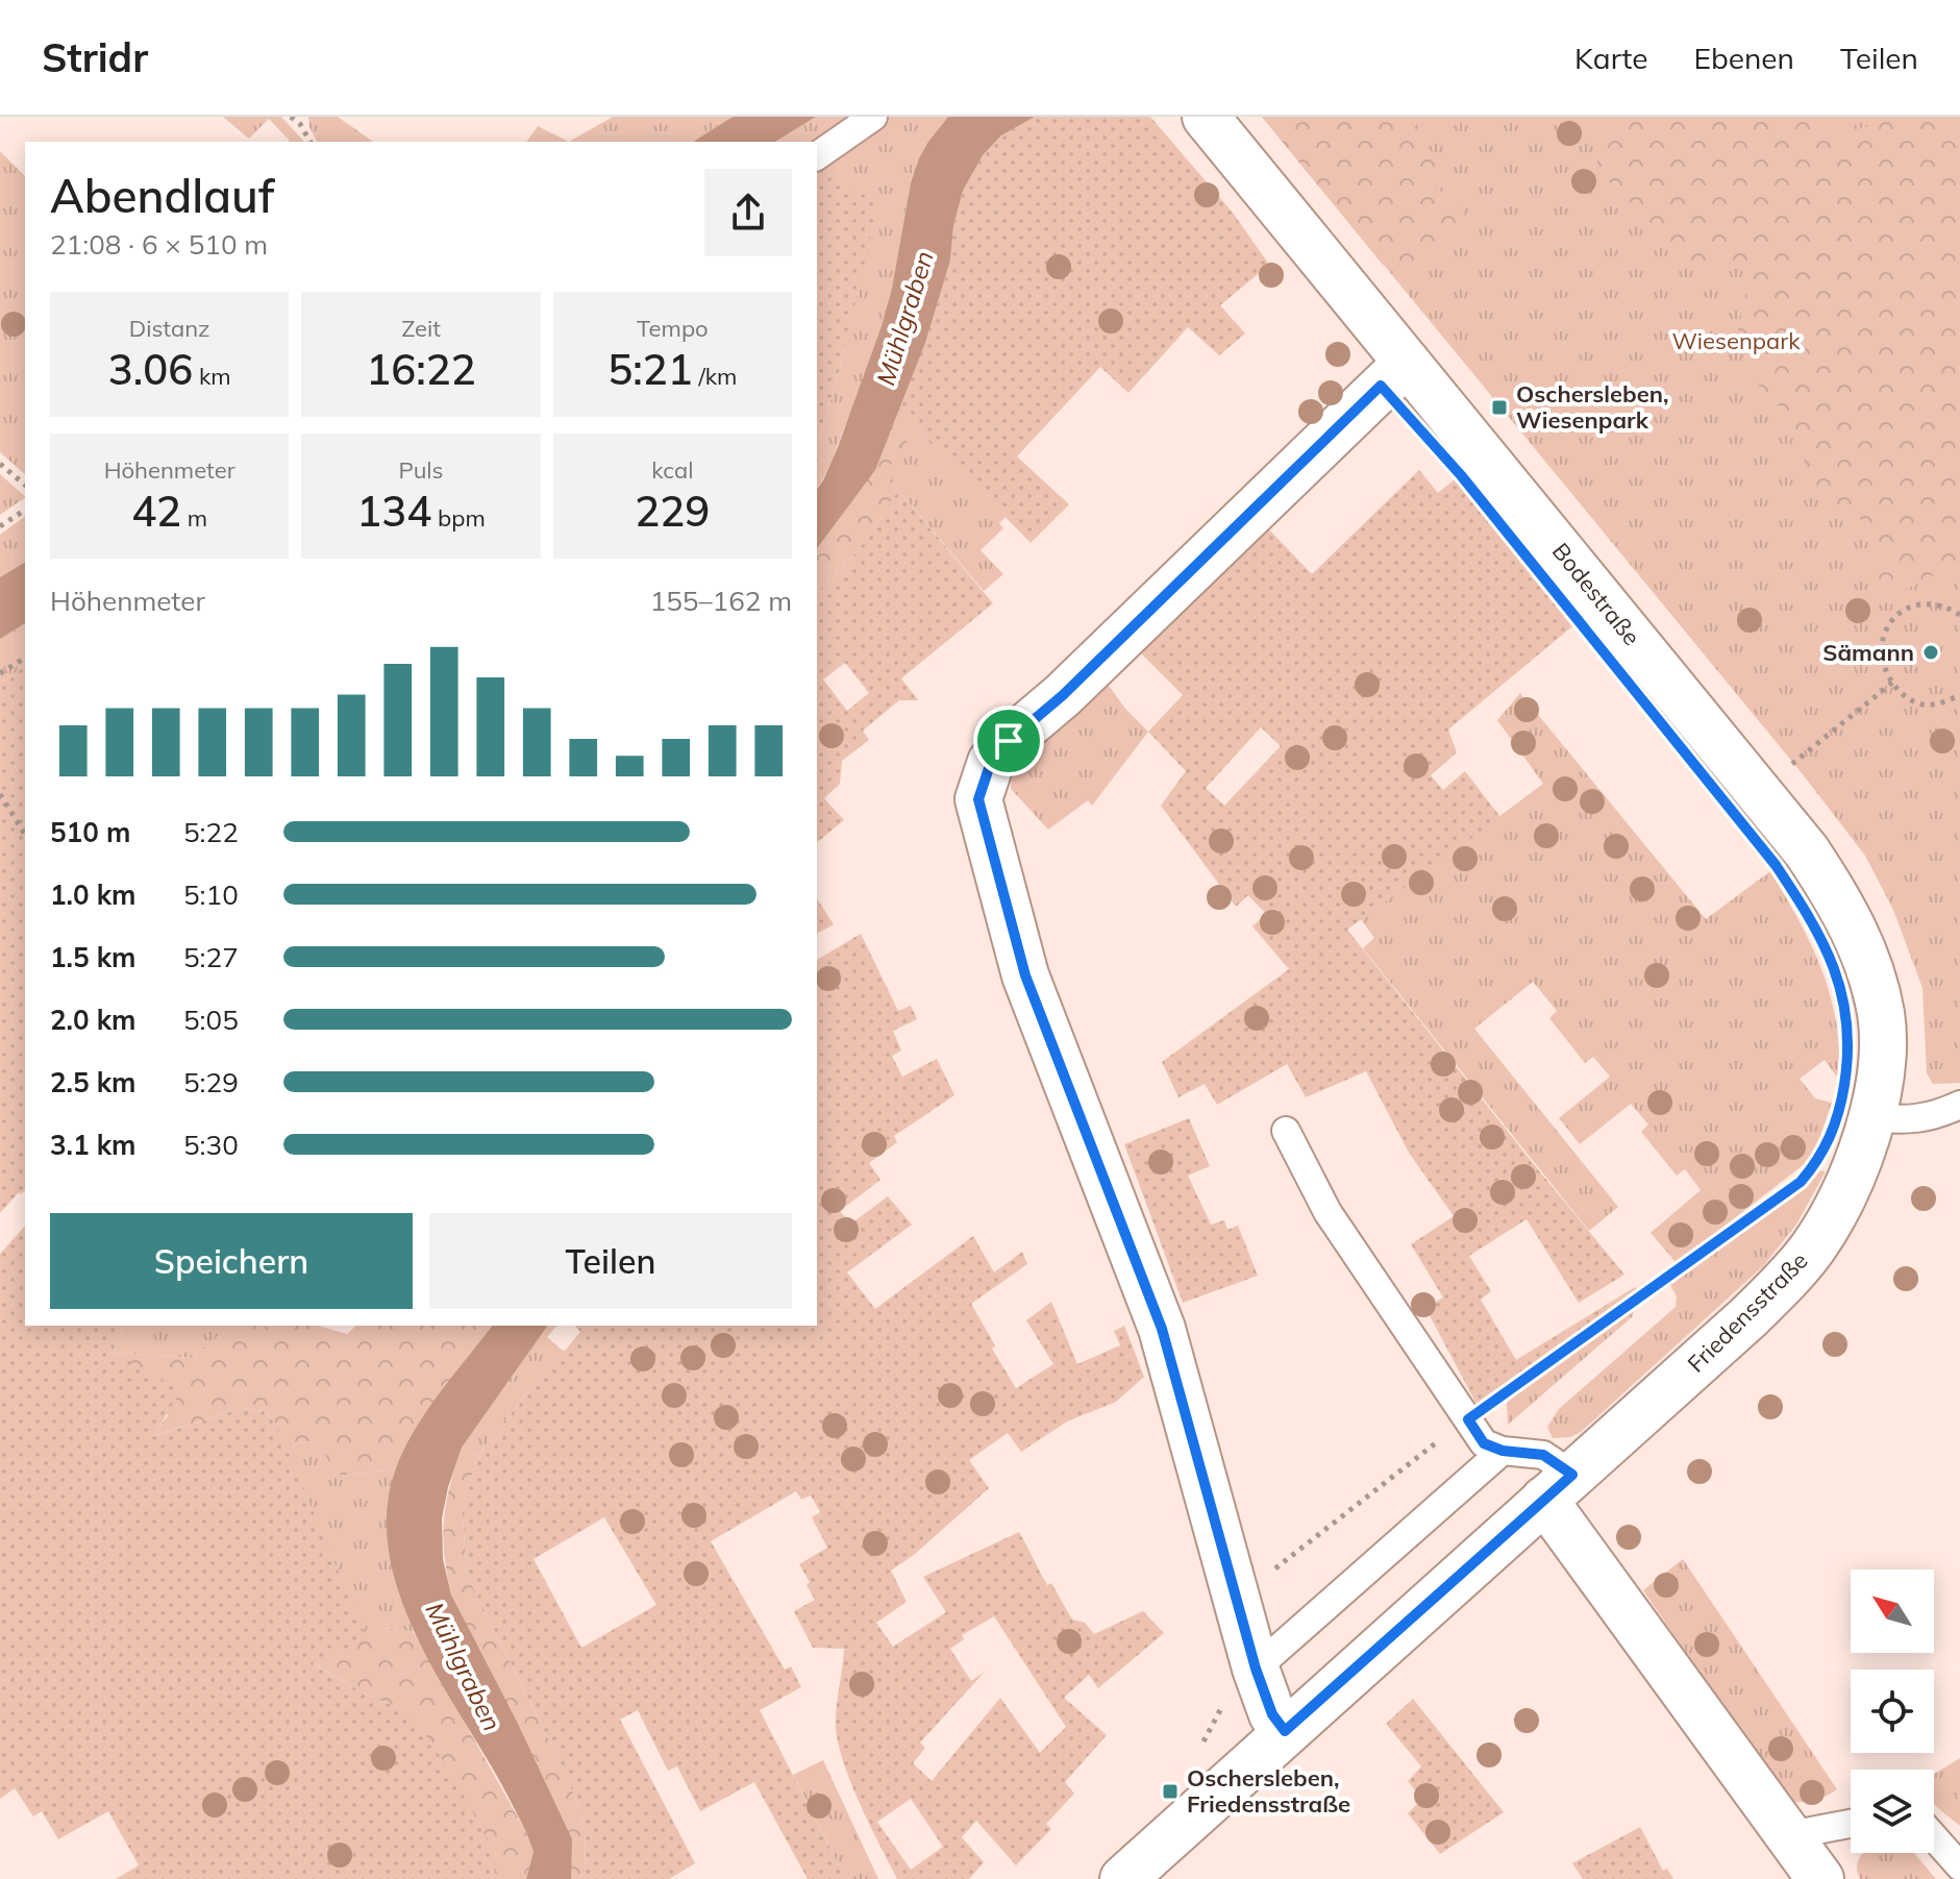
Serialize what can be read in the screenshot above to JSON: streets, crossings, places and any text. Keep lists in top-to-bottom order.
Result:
{
  "streets": {
    "main road": ["Bodestraße", "Friedensstraße"]
  },
  "crossings": [
    ["Bodestraße", "Friedensstraße"]
  ],
  "water": ["Mühlgraben"],
  "parks": ["Wiesenpark"],
  "places": {
    "transit": ["Oschersleben, Wiesenpark", "Oschersleben, Friedensstraße"],
    "other": ["Sämann"]
  },
  "north": "top left",
  "page": {
    "header": "Stridr",
    "nav": ["Karte", "Ebenen", "Teilen"],
    "heading": ["Abendlauf", "21:08 · 6 × 510 m"],
    "stats": [
      ["Distanz", "3.06 km"],
      ["Zeit", "16:22"],
      ["Tempo", "5:21 /km"],
      ["Höhenmeter", "42 m"],
      ["Puls", "134 bpm"],
      ["kcal", "229"]
    ],
    "chart": ["Höhenmeter", "155–162 m"],
    "list": [
      {
        "name": "510 m",
        "note": "5:22"
      },
      {
        "name": "1.0 km",
        "note": "5:10"
      },
      {
        "name": "1.5 km",
        "note": "5:27"
      },
      {
        "name": "2.0 km",
        "note": "5:05"
      },
      {
        "name": "2.5 km",
        "note": "5:29"
      },
      {
        "name": "3.1 km",
        "note": "5:30"
      }
    ],
    "buttons": ["Speichern", "Teilen"]
  }
}
